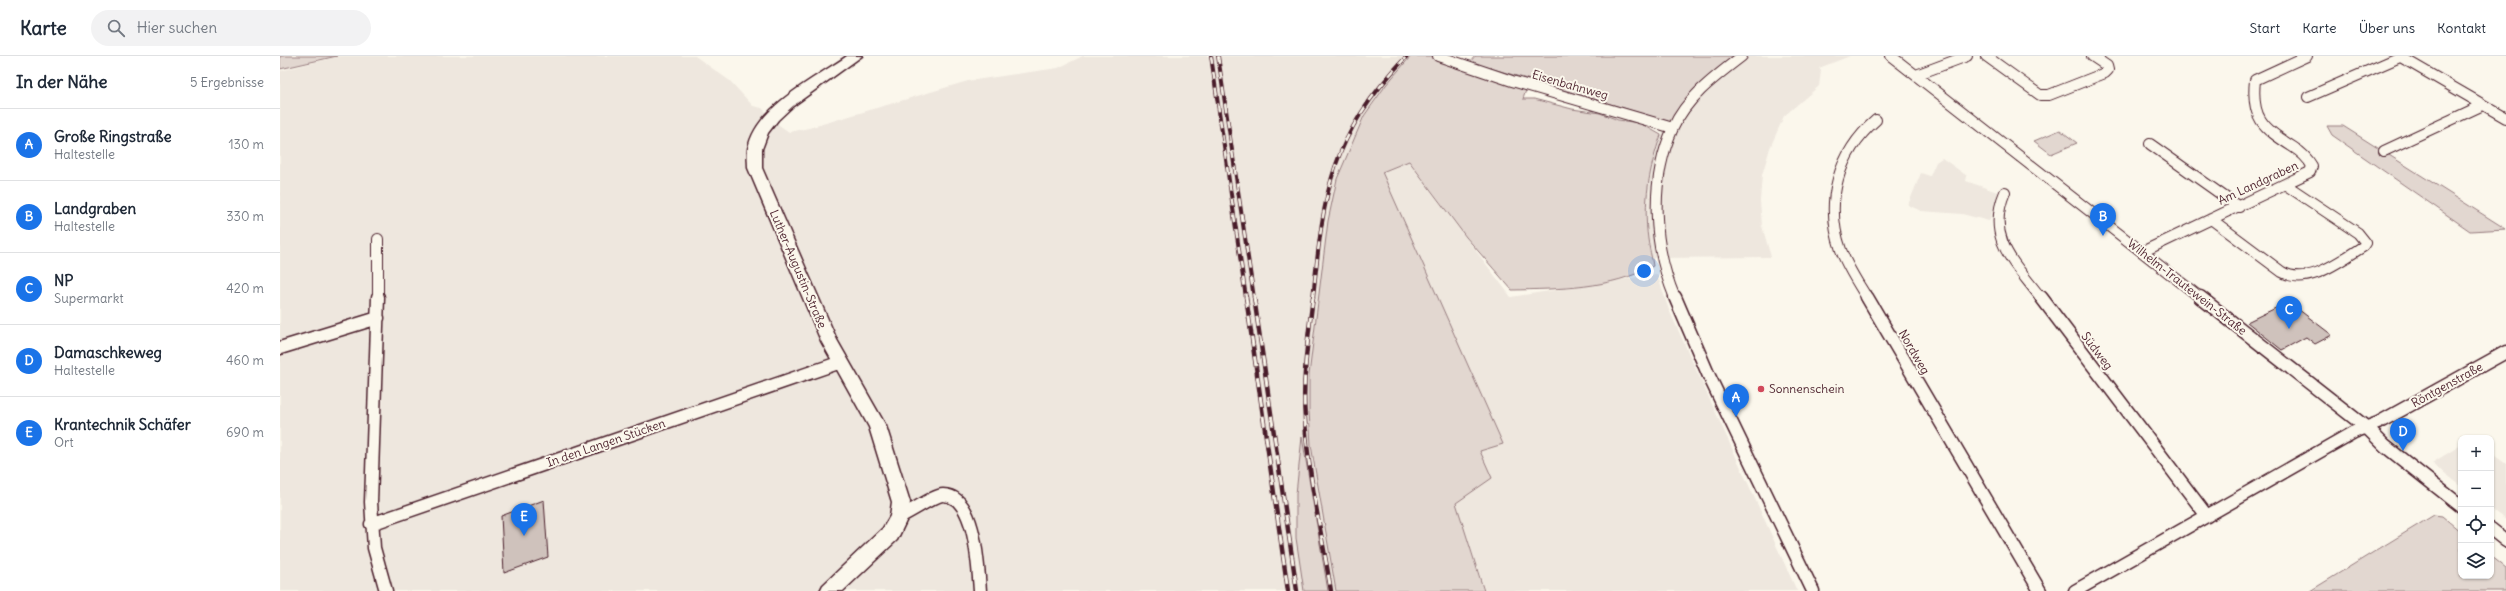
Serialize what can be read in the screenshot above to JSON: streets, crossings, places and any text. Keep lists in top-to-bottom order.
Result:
{
  "streets": {
    "street": [
      "Eisenbahnweg",
      "Am Landgraben",
      "Luther-Augustin-Straße",
      "Wilhelm-Trautewein-Straße",
      "Südweg",
      "Nordweg",
      "Röntgenstraße",
      "In den Langen Stücken"
    ]
  },
  "crossings": [
    ["Am Landgraben", "Wilhelm-Trautewein-Straße"],
    ["Luther-Augustin-Straße", "In den Langen Stücken"],
    ["Wilhelm-Trautewein-Straße", "Röntgenstraße"],
    ["Südweg", "Röntgenstraße"]
  ],
  "places": ["Sonnenschein"],
  "page": {
    "header": "Karte",
    "search": "Hier suchen",
    "nav": [
      "Start",
      "Karte",
      "Über uns",
      "Kontakt"
    ],
    "heading": ["In der Nähe", "5 Ergebnisse"],
    "list": [
      {
        "mark": "A",
        "name": "Große Ringstraße",
        "note": "Haltestelle",
        "value": "130 m"
      },
      {
        "mark": "B",
        "name": "Landgraben",
        "note": "Haltestelle",
        "value": "330 m"
      },
      {
        "mark": "C",
        "name": "NP",
        "note": "Supermarkt",
        "value": "420 m"
      },
      {
        "mark": "D",
        "name": "Damaschkeweg",
        "note": "Haltestelle",
        "value": "460 m"
      },
      {
        "mark": "E",
        "name": "Krantechnik Schäfer",
        "note": "Ort",
        "value": "690 m"
      }
    ],
    "pins": [
      "B",
      "C",
      "A",
      "D",
      "E"
    ],
    "map_buttons": ["+", "−"]
  }
}
